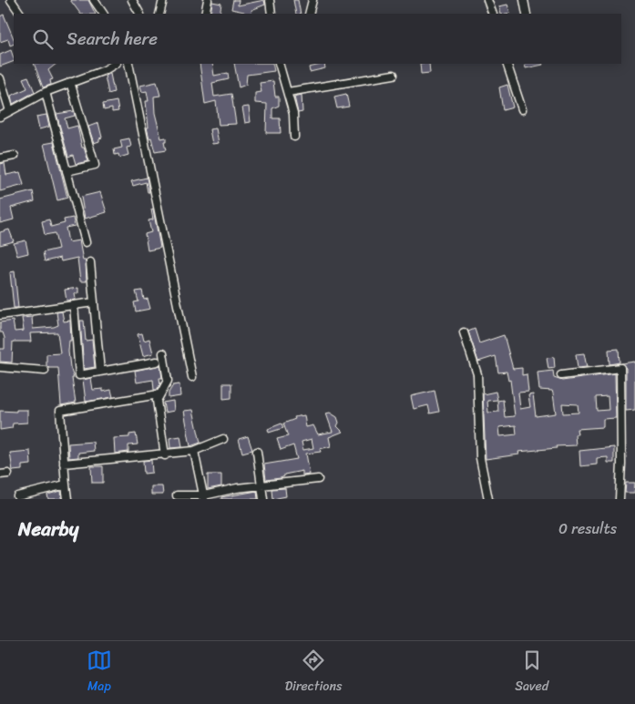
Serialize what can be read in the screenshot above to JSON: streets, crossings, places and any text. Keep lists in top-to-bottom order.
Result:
{
  "page": {
    "search": "Search here",
    "heading": ["Nearby", "0 results"],
    "nav": ["Map", "Directions", "Saved"]
  }
}
